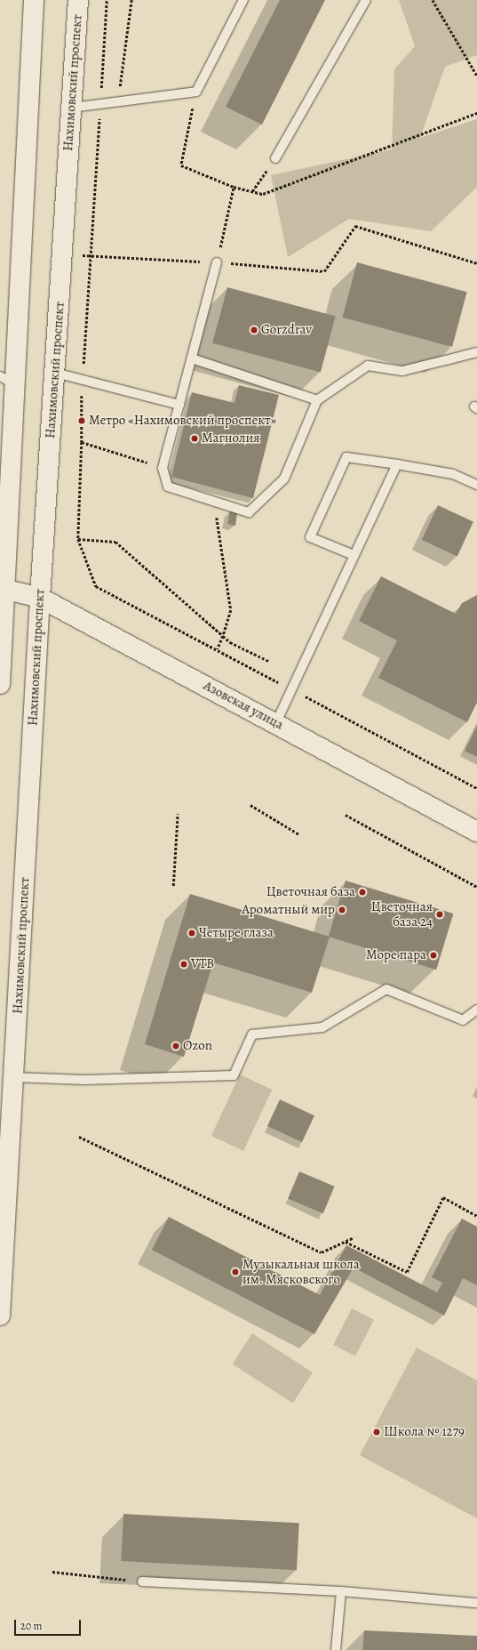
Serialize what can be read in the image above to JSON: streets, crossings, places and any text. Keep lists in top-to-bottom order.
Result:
{
  "streets": {
    "main road": ["Нахимовский проспект", "Азовская улица"]
  },
  "crossings": [
    ["Нахимовский проспект", "Азовская улица"]
  ],
  "places": [
    "Gorzdrav",
    "Метро «Нахимовский проспект»",
    "Магнолия",
    "Цветочная база",
    "Ароматный мир",
    "Цветочная база 24",
    "Четыре глаза",
    "Море пара",
    "VTB",
    "Ozon",
    "Музыкальная школа им. Мясковского",
    "Школа № 1279"
  ],
  "scale_bar": "20 m"
}
